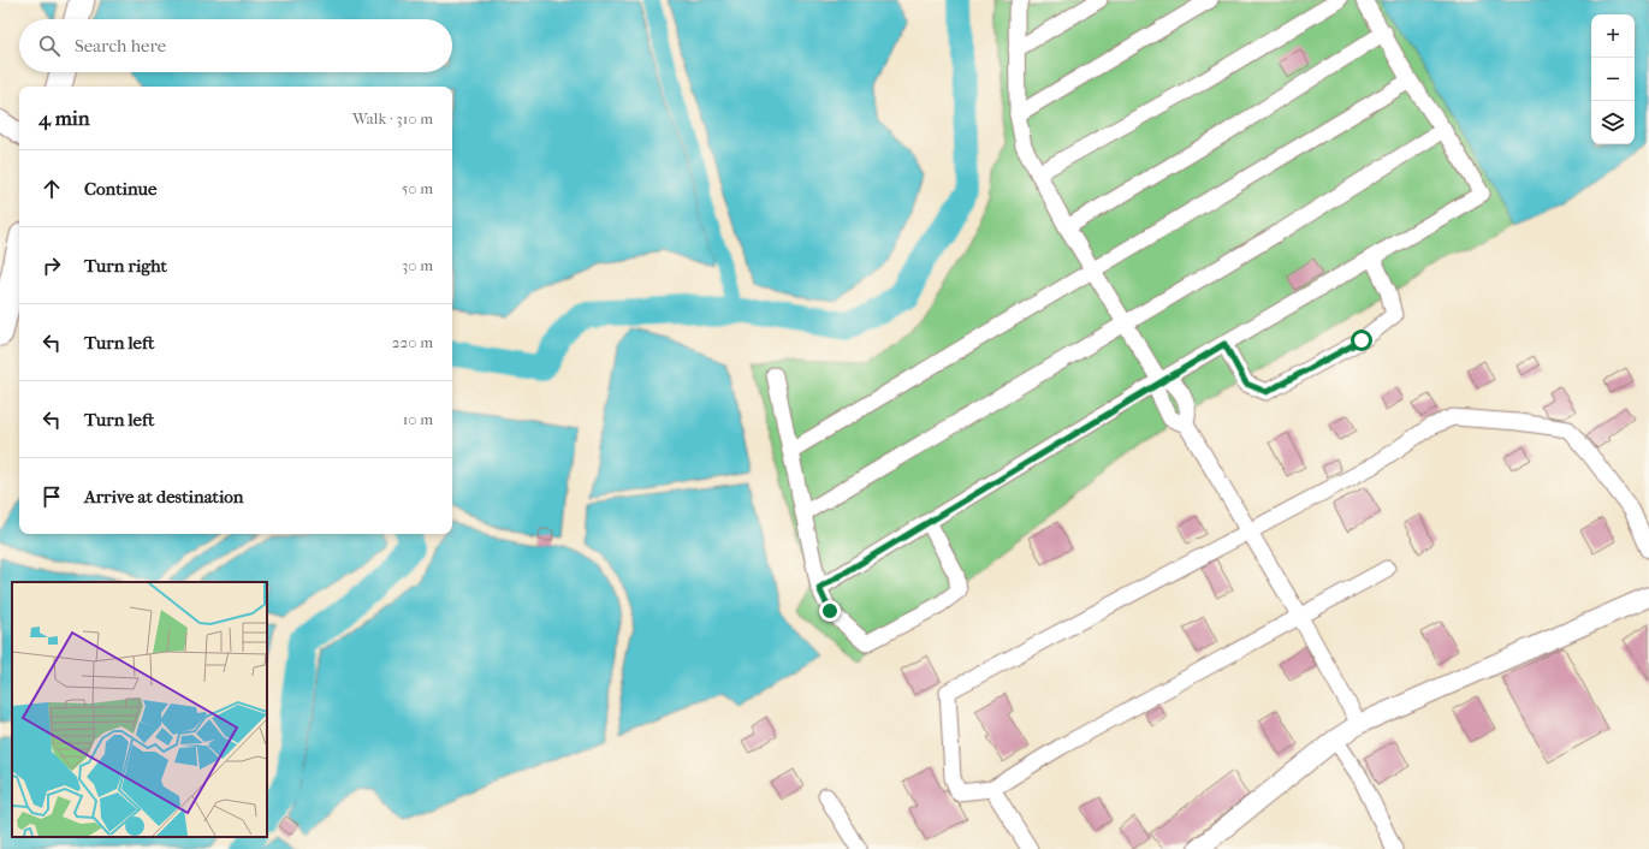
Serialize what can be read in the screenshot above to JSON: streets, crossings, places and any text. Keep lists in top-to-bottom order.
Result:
{
  "page": {
    "map_buttons": ["+", "−"],
    "search": "Search here",
    "heading": ["4 min", "Walk · 310 m"],
    "list": [
      ["Continue", "50 m"],
      ["Turn right", "30 m"],
      ["Turn left", "220 m"],
      ["Turn left", "10 m"],
      "Arrive at destination"
    ]
  }
}
